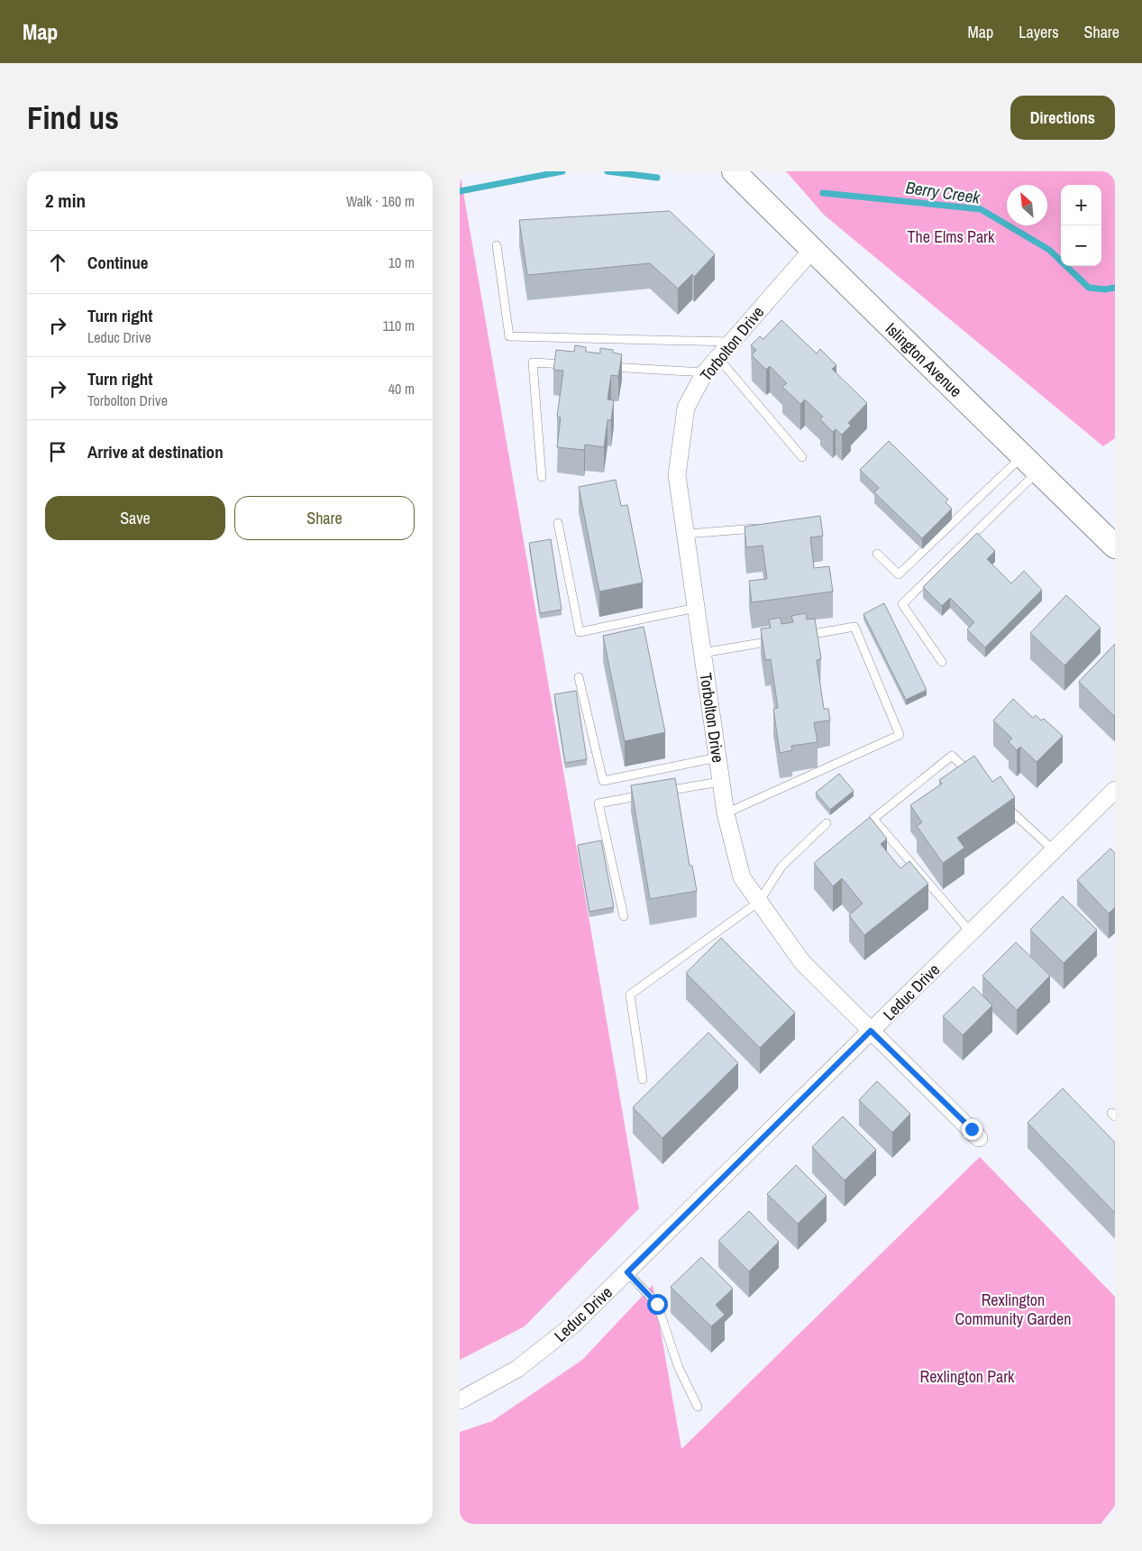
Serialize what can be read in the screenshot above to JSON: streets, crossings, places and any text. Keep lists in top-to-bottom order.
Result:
{
  "streets": {
    "main road": ["Islington Avenue"],
    "street": ["Torbolton Drive", "Leduc Drive"]
  },
  "crossings": [
    ["Torbolton Drive", "Islington Avenue"],
    ["Torbolton Drive", "Leduc Drive"]
  ],
  "water": ["Berry Creek"],
  "parks": ["The Elms Park", "Rexlington Community Garden", "Rexlington Park"],
  "north": "top left",
  "page": {
    "header": "Map",
    "nav": ["Map", "Layers", "Share"],
    "buttons": [
      "Directions",
      ["Save", "Share"]
    ],
    "title": "Find us",
    "heading": ["2 min", "Walk · 160 m"],
    "map_buttons": ["+", "−"],
    "list": [
      ["Continue", "10 m"],
      ["Turn right", "Leduc Drive", "110 m"],
      ["Turn right", "Torbolton Drive", "40 m"],
      "Arrive at destination"
    ]
  }
}
